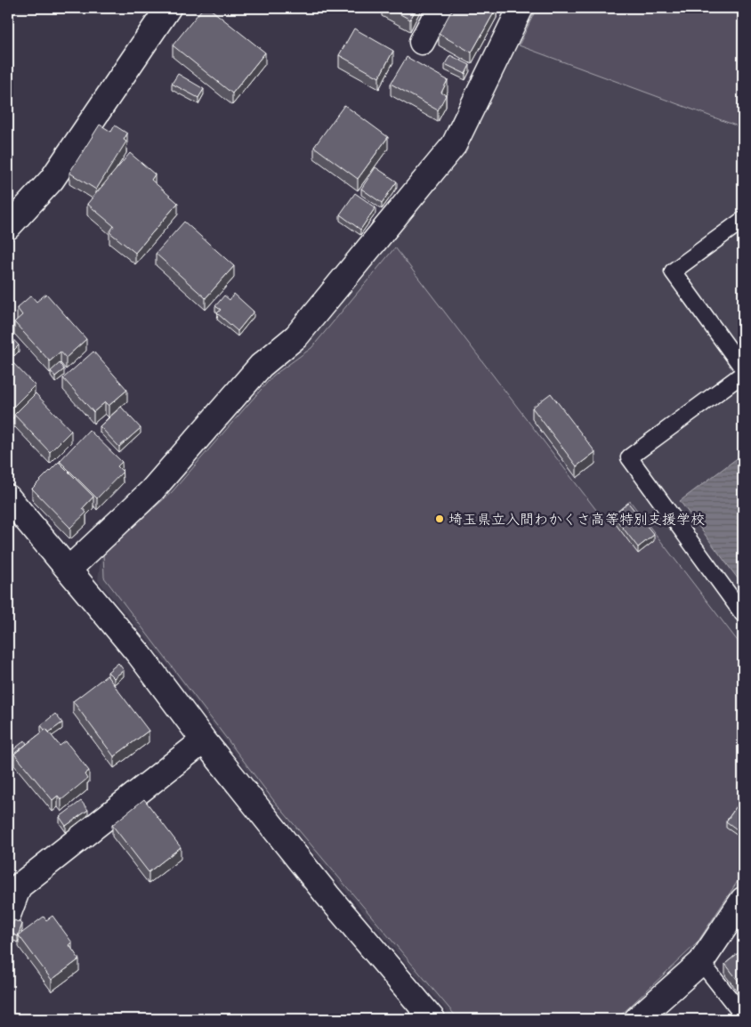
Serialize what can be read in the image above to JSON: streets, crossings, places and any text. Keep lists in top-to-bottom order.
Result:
{
  "places": ["埼玉県立入間わかくさ高等特別支援学校"]
}
